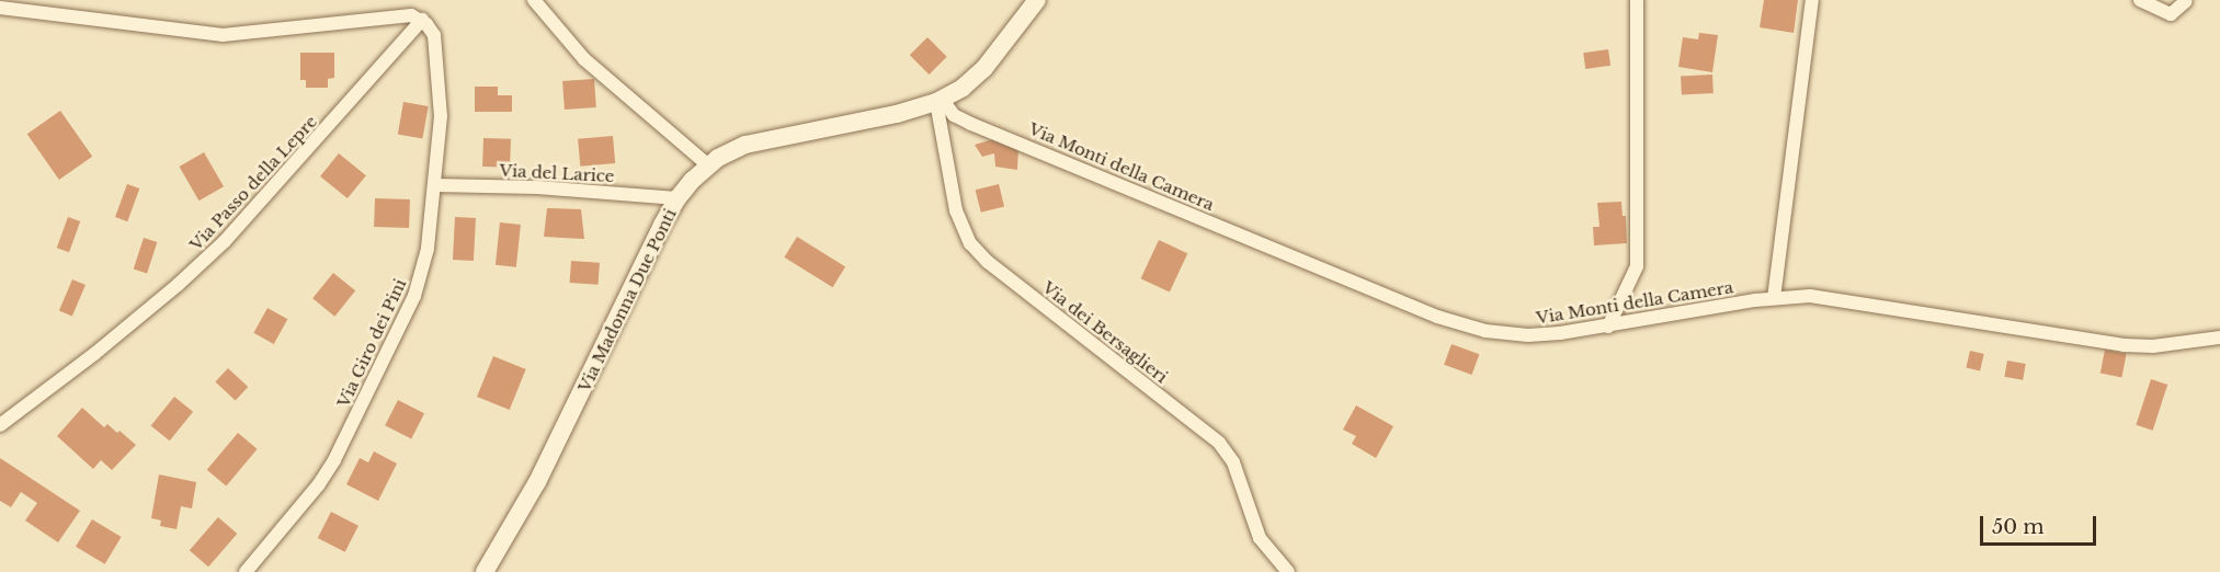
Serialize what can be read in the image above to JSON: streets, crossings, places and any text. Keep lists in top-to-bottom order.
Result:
{
  "streets": {
    "main road": ["Via Madonna Due Ponti"],
    "street": [
      "Via Monti della Camera",
      "Via del Larice",
      "Via Passo della Lepre",
      "Via dei Bersaglieri",
      "Via Giro dei Pini"
    ]
  },
  "crossings": [
    ["Via Monti della Camera", "Via Madonna Due Ponti"],
    ["Via Monti della Camera", "Via dei Bersaglieri"],
    ["Via del Larice", "Via Madonna Due Ponti"],
    ["Via del Larice", "Via Giro dei Pini"],
    ["Via Passo della Lepre", "Via Giro dei Pini"],
    ["Via Madonna Due Ponti", "Via dei Bersaglieri"]
  ],
  "scale_bar": "50 m"
}
